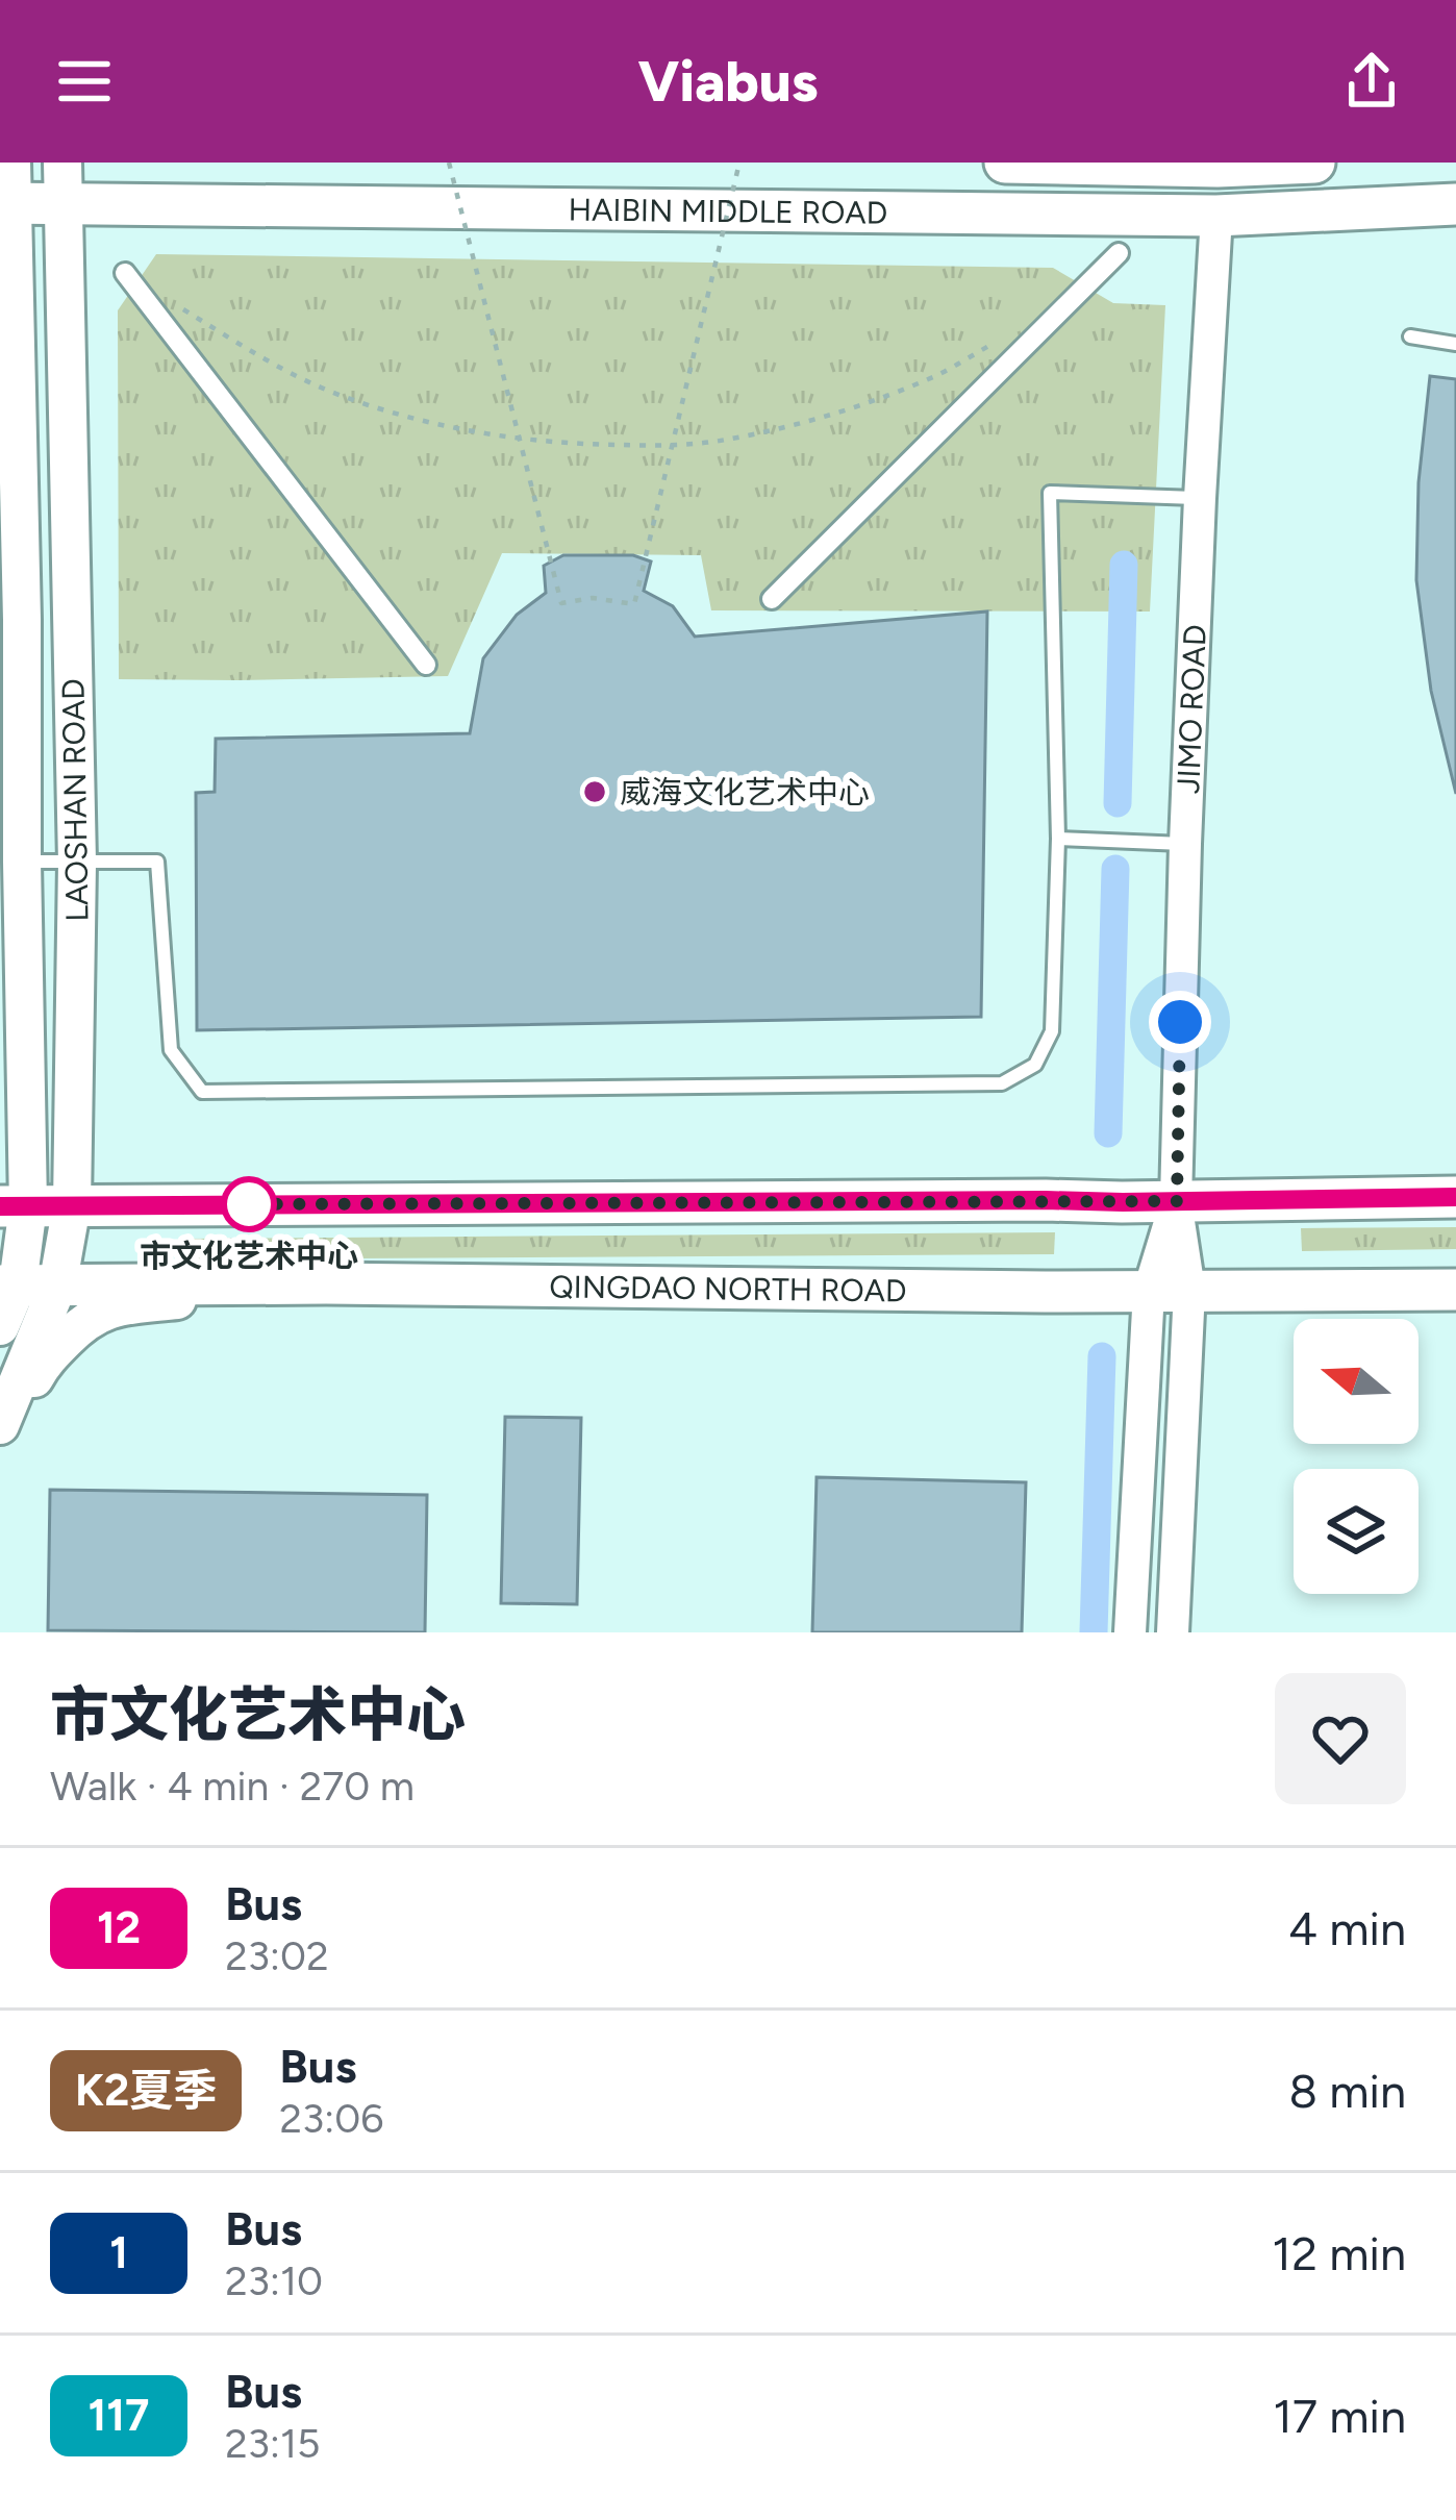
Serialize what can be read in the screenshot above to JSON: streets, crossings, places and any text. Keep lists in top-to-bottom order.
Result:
{
  "streets": {
    "main road": ["HAIBIN MIDDLE ROAD", "LAOSHAN ROAD", "QINGDAO NORTH ROAD"],
    "street": ["JIMO ROAD"]
  },
  "crossings": [
    ["HAIBIN MIDDLE ROAD", "JIMO ROAD"],
    ["HAIBIN MIDDLE ROAD", "LAOSHAN ROAD"],
    ["JIMO ROAD", "QINGDAO NORTH ROAD"],
    ["LAOSHAN ROAD", "QINGDAO NORTH ROAD"]
  ],
  "places": ["威海文化艺术中心", "市文化艺术中心"],
  "lines": ["bus line 12"],
  "north": "left",
  "page": {
    "header": "Viabus",
    "heading": ["市文化艺术中心", "Walk · 4 min · 270 m"],
    "list": [
      {
        "mark": "12",
        "name": "Bus",
        "note": "23:02",
        "value": "4 min"
      },
      {
        "mark": "K2夏季",
        "name": "Bus",
        "note": "23:06",
        "value": "8 min"
      },
      {
        "mark": "1",
        "name": "Bus",
        "note": "23:10",
        "value": "12 min"
      },
      {
        "mark": "117",
        "name": "Bus",
        "note": "23:15",
        "value": "17 min"
      }
    ]
  }
}
